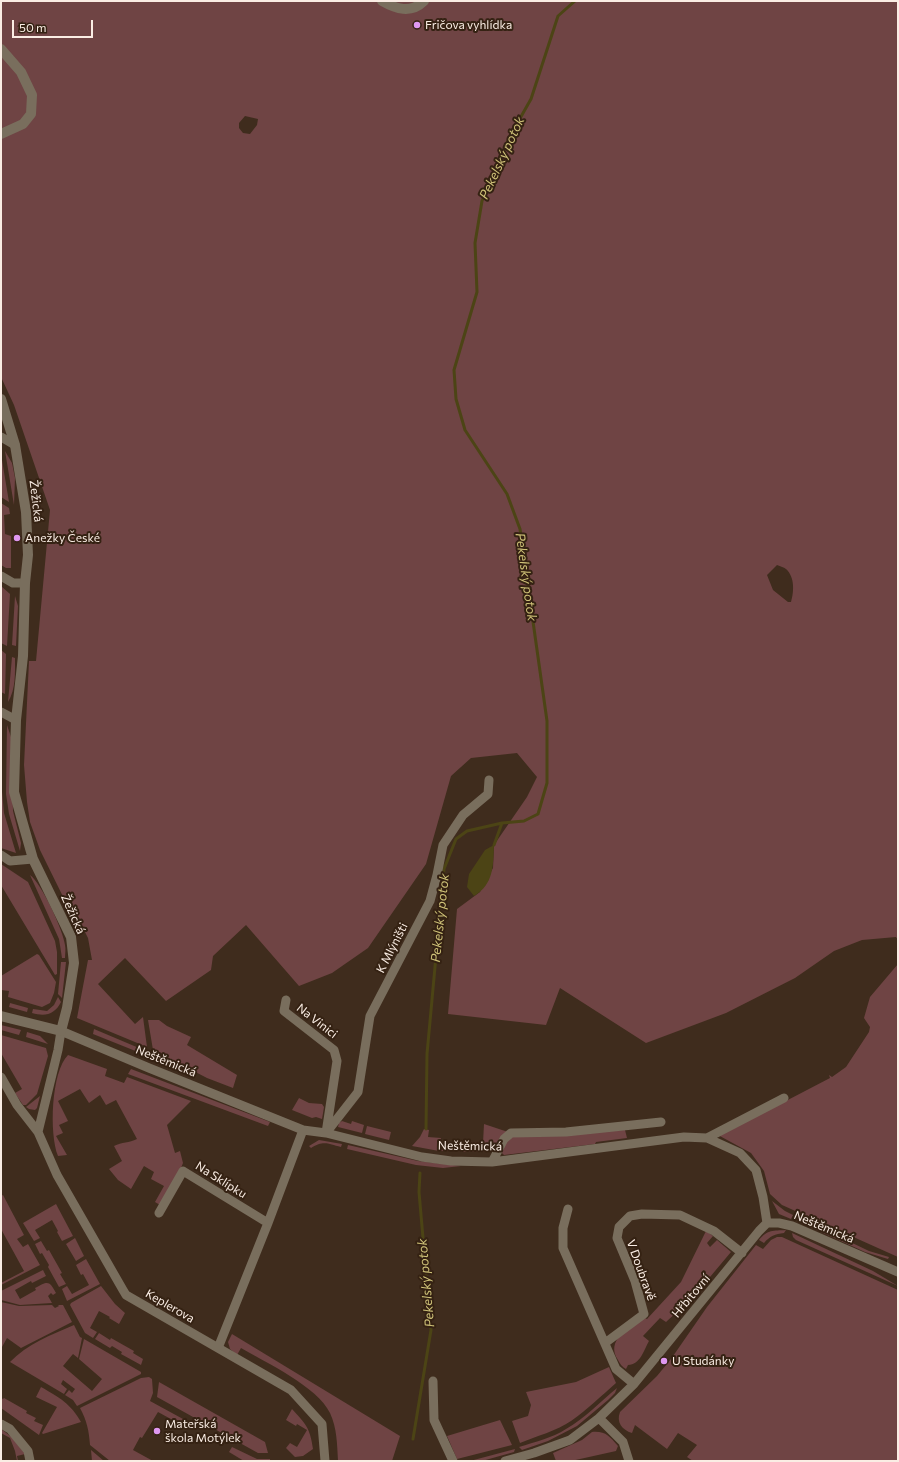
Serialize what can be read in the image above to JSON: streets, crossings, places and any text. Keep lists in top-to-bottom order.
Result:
{
  "streets": {
    "street": [
      "Žežická",
      "K Mlýništi",
      "Na Vinici",
      "Neštěmická",
      "Na Sklípku",
      "V Doubravě",
      "Hřbitovní",
      "Keplerova"
    ]
  },
  "crossings": [
    ["Žežická", "Neštěmická"],
    ["K Mlýništi", "Na Vinici"],
    ["K Mlýništi", "Neštěmická"],
    ["Na Vinici", "Neštěmická"],
    ["Neštěmická", "Hřbitovní"],
    ["V Doubravě", "Hřbitovní"]
  ],
  "water": ["Pekelský potok"],
  "places": [
    "Fričova vyhlídka",
    "Anežky České",
    "U Studánky",
    "Mateřská škola Motýlek"
  ],
  "scale_bar": "50 m"
}
